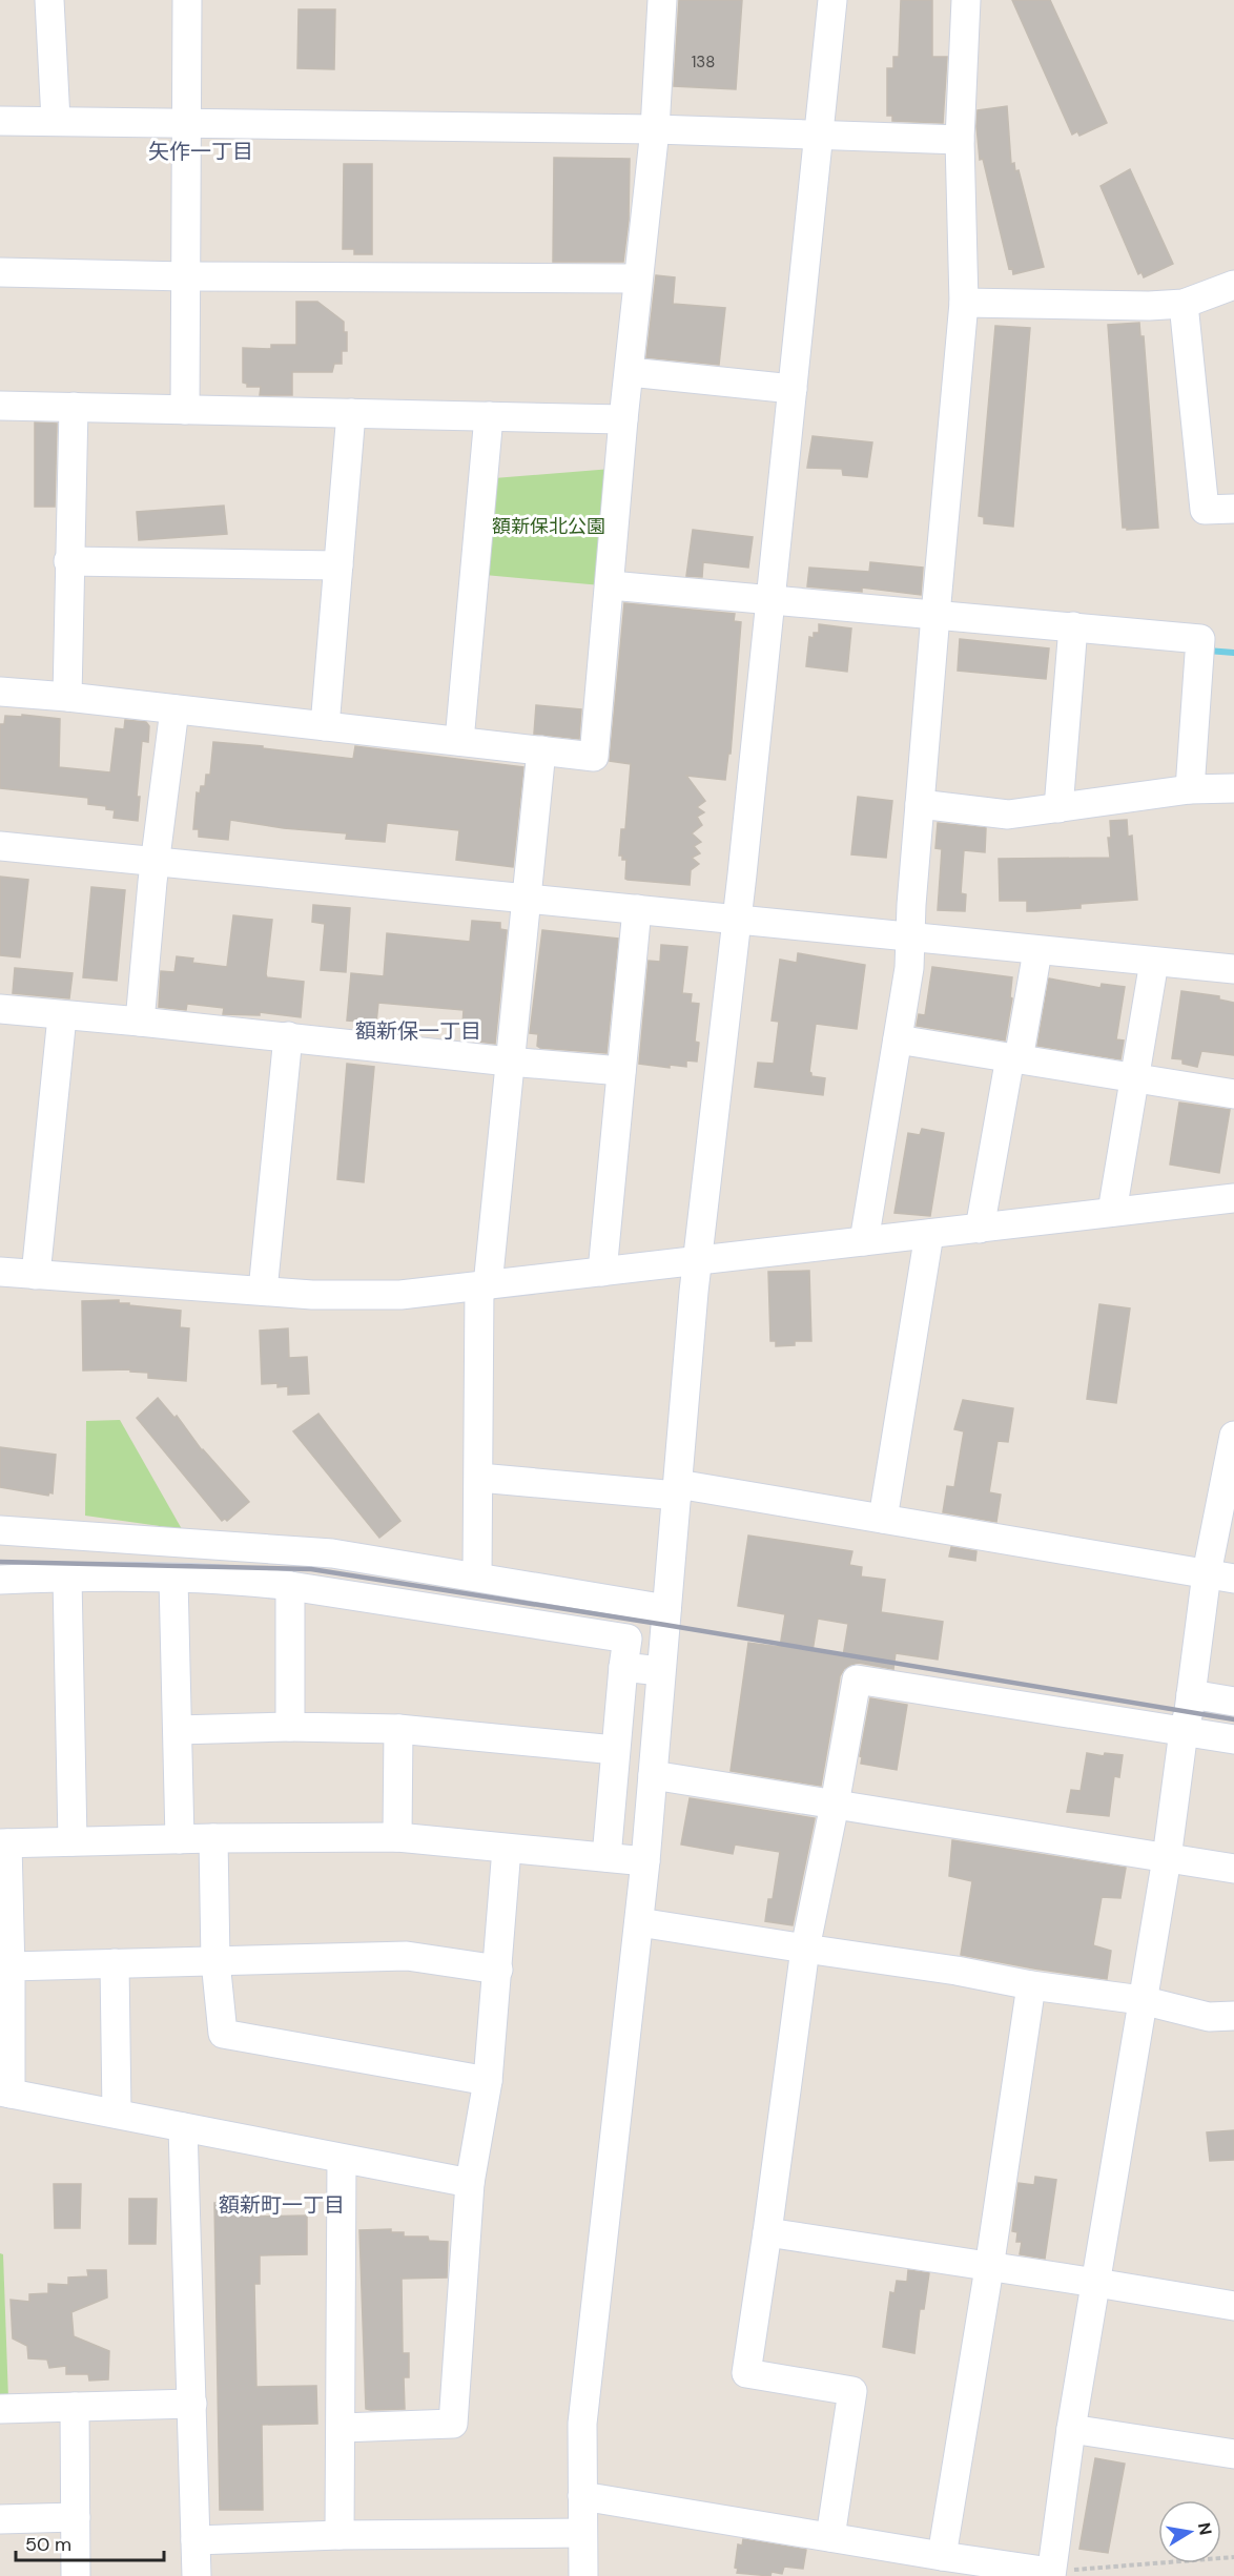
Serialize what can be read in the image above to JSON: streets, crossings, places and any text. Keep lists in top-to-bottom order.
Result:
{
  "districts": ["矢作一丁目", "額新保一丁目", "額新町一丁目"],
  "parks": ["額新保北公園"],
  "house_numbers": ["138"],
  "scale_bar": "50 m",
  "north": "right"
}
